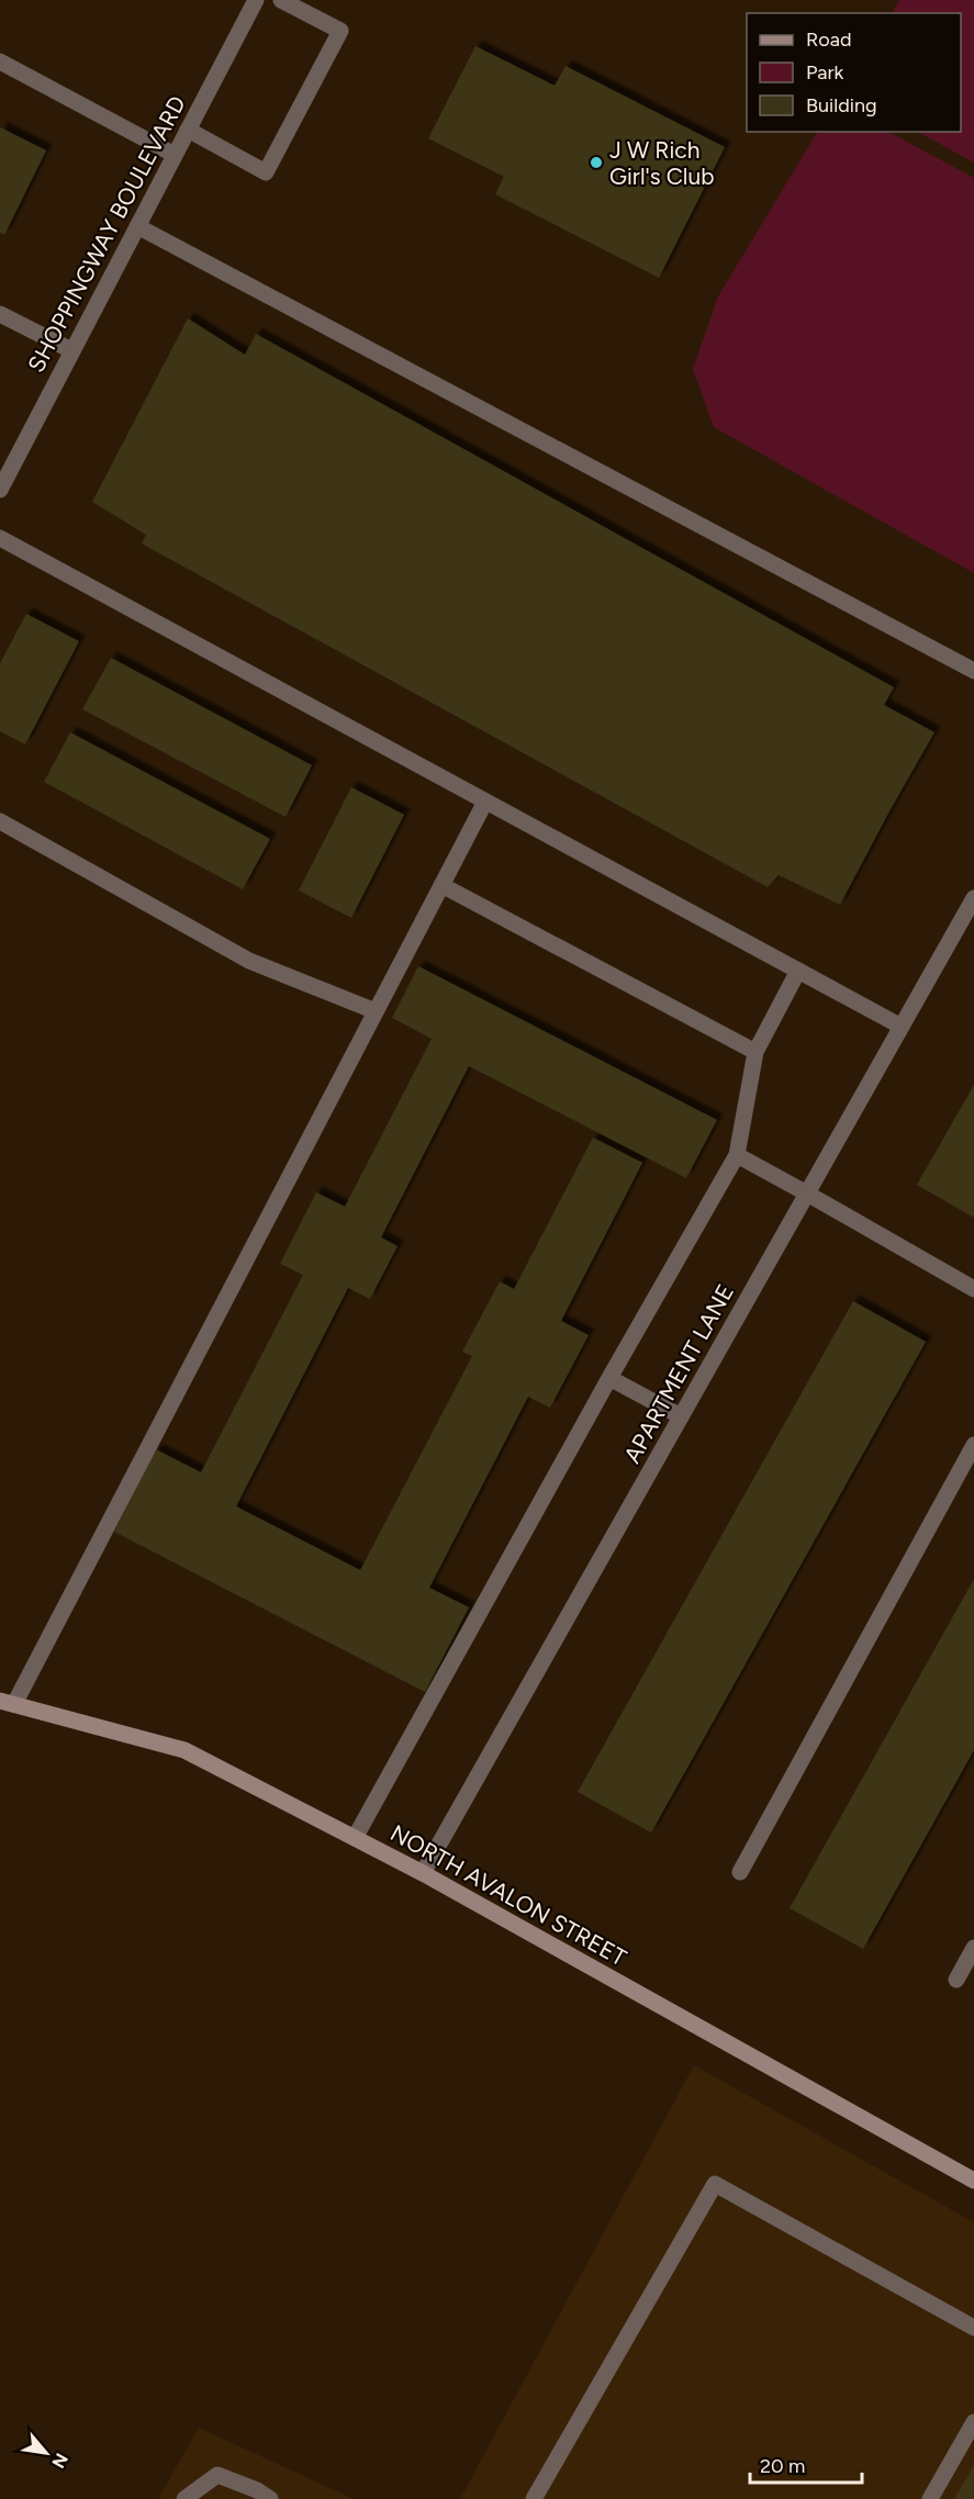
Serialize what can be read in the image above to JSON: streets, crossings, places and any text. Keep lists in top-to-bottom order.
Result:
{
  "streets": {
    "street": ["SHOPPINGWAY BOULEVARD", "APARTMENT LANE", "NORTH AVALON STREET"]
  },
  "crossings": [
    ["APARTMENT LANE", "NORTH AVALON STREET"]
  ],
  "places": ["J W Rich Girl's Club"],
  "legend": ["Road", "Park", "Building"],
  "scale_bar": "20 m",
  "north": "bottom right"
}
